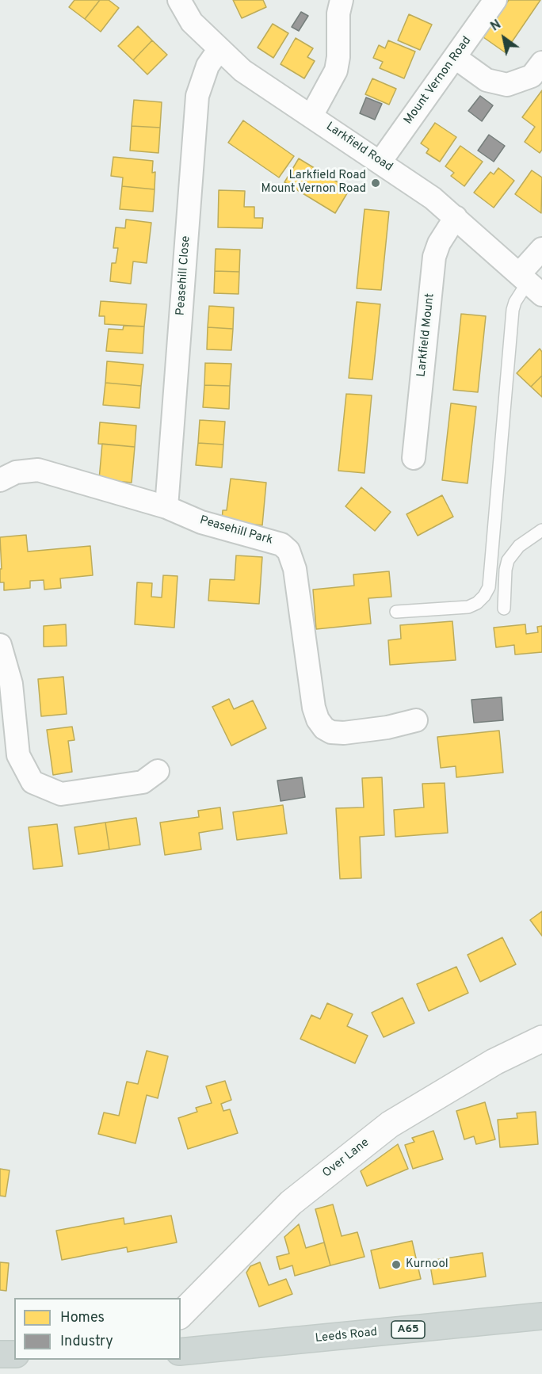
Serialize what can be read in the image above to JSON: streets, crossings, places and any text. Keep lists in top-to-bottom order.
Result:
{
  "streets": {
    "main road": ["A65", "Leeds Road"],
    "street": [
      "Mount Vernon Road",
      "Larkfield Road",
      "Peasehill Close",
      "Larkfield Mount",
      "Peasehill Park",
      "Over Lane"
    ]
  },
  "crossings": [
    ["Mount Vernon Road", "Larkfield Road"],
    ["Larkfield Road", "Peasehill Close"],
    ["Larkfield Road", "Larkfield Mount"],
    ["Peasehill Close", "Peasehill Park"]
  ],
  "places": ["Larkfield Road Mount Vernon Road", "Kurnool"],
  "legend": ["Homes", "Industry"],
  "north": "top left"
}
